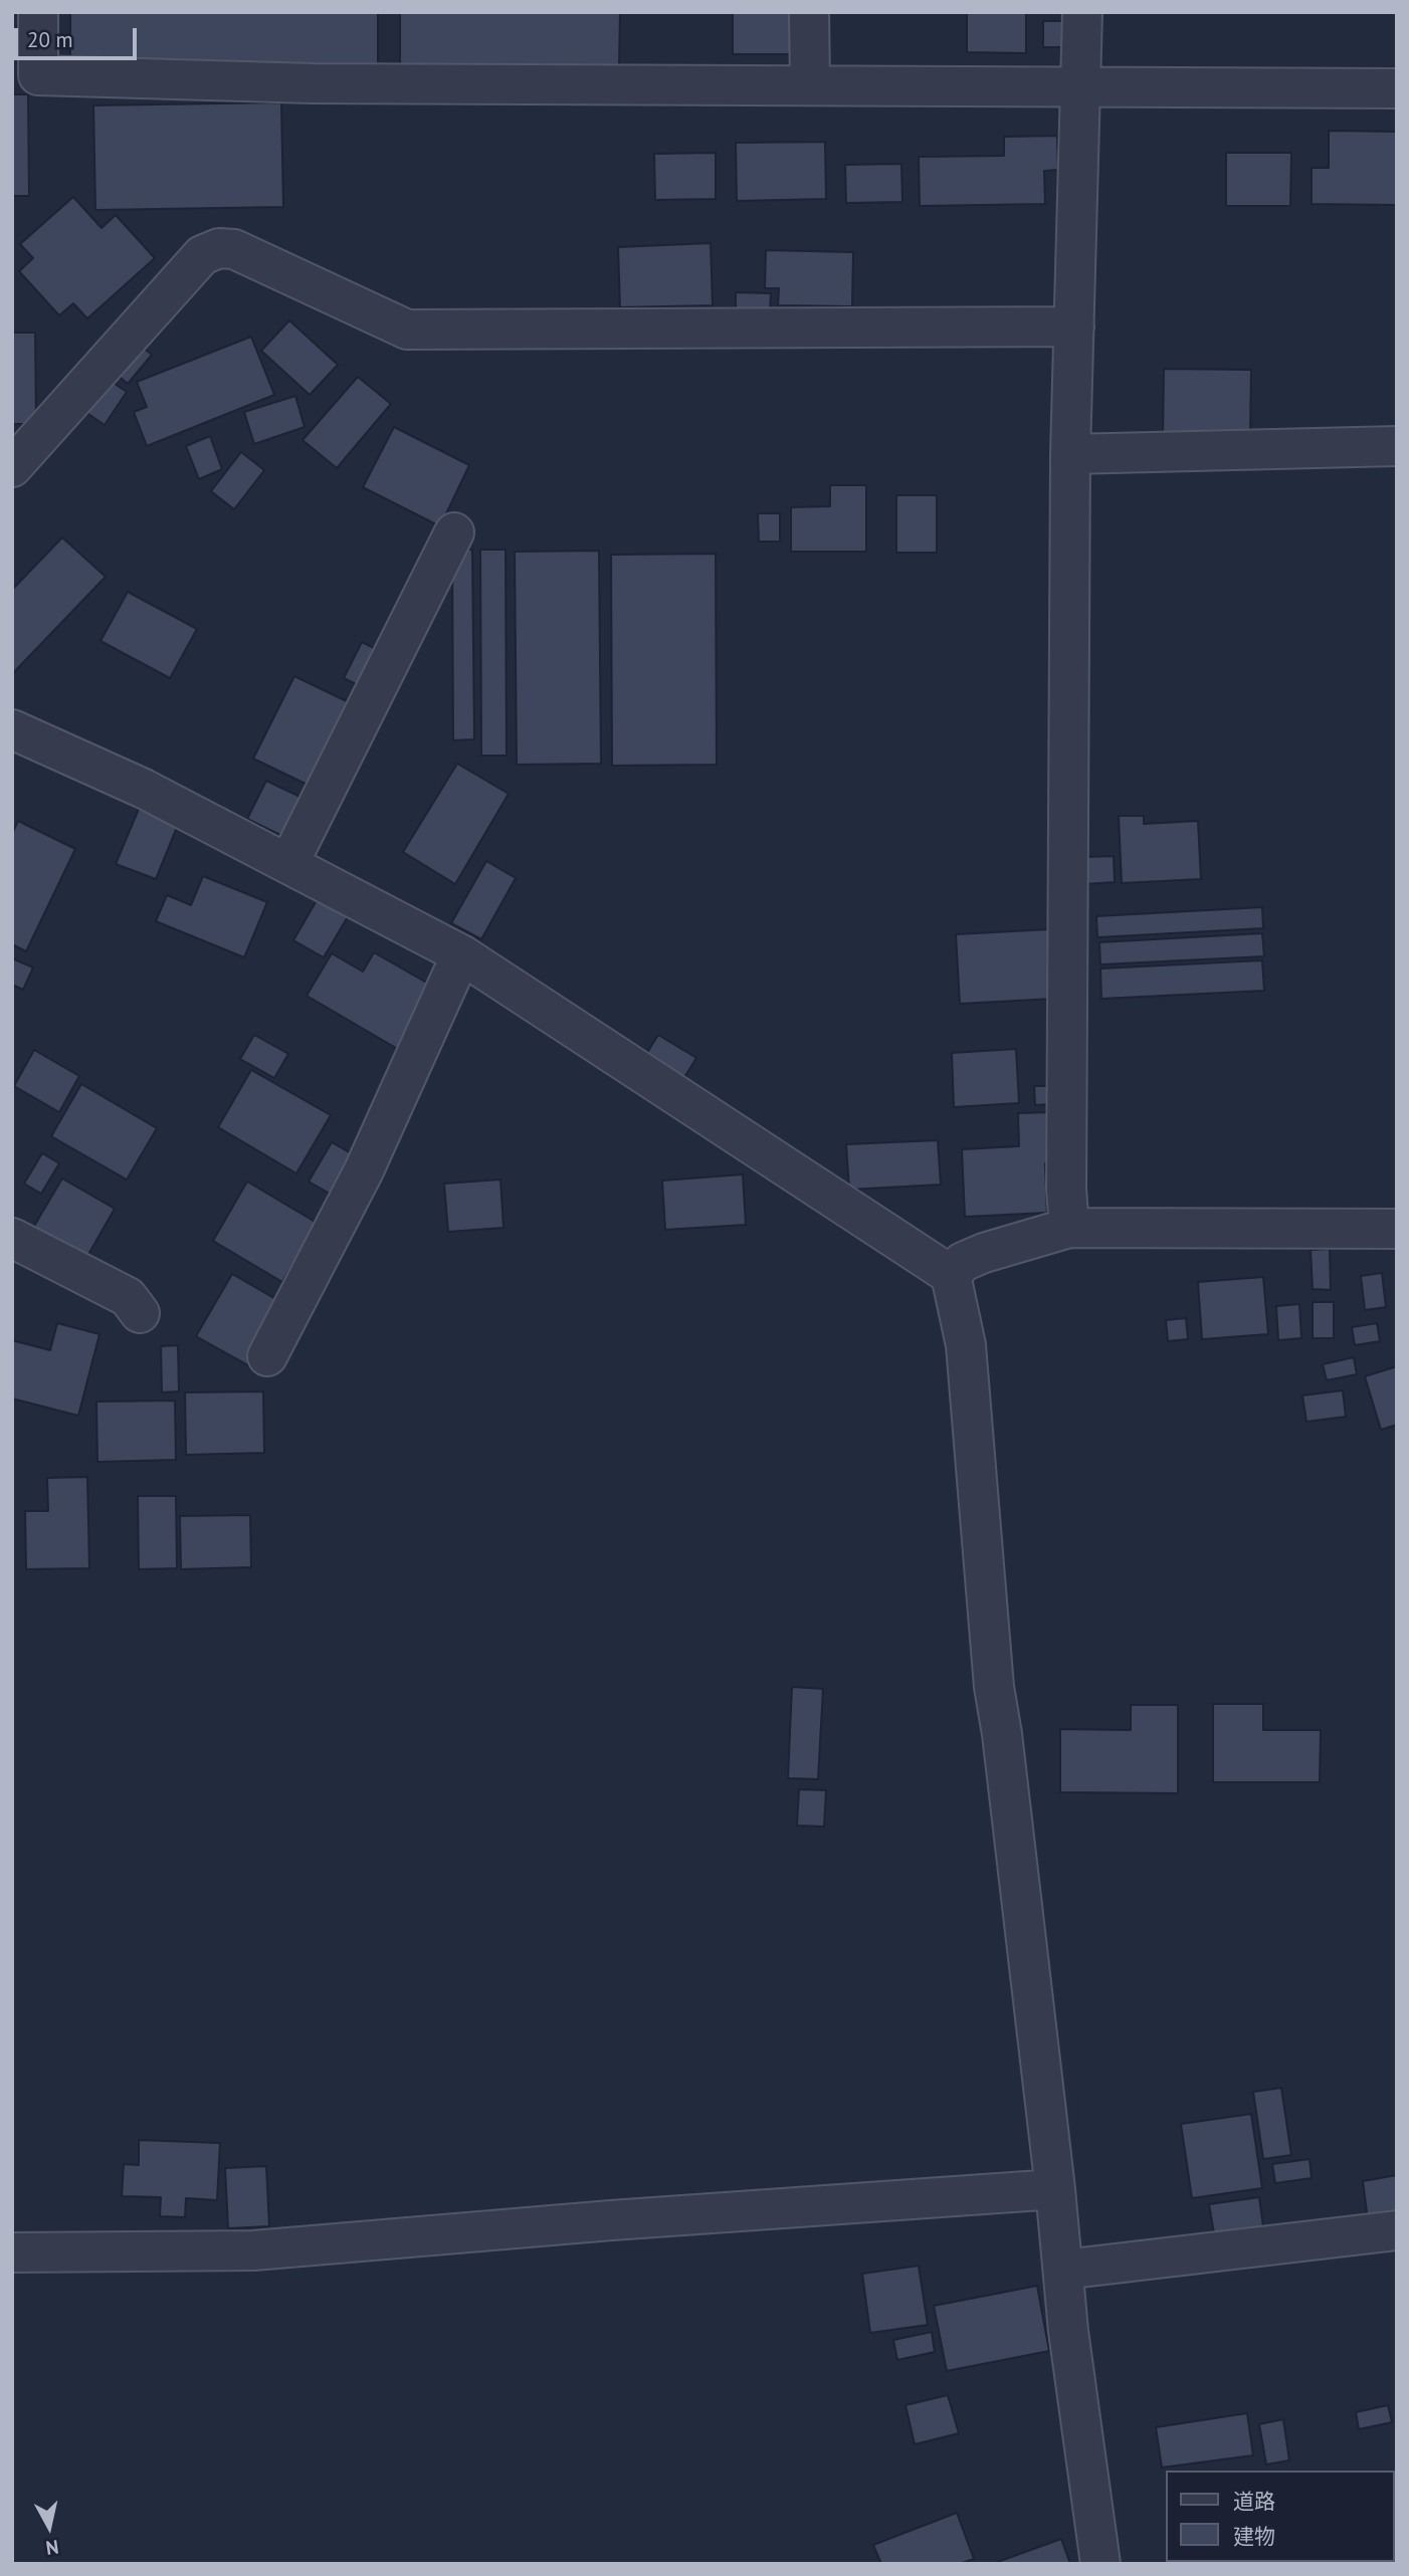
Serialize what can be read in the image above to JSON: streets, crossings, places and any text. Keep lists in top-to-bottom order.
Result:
{
  "legend": ["道路", "建物"],
  "scale_bar": "20 m",
  "north": "bottom"
}
